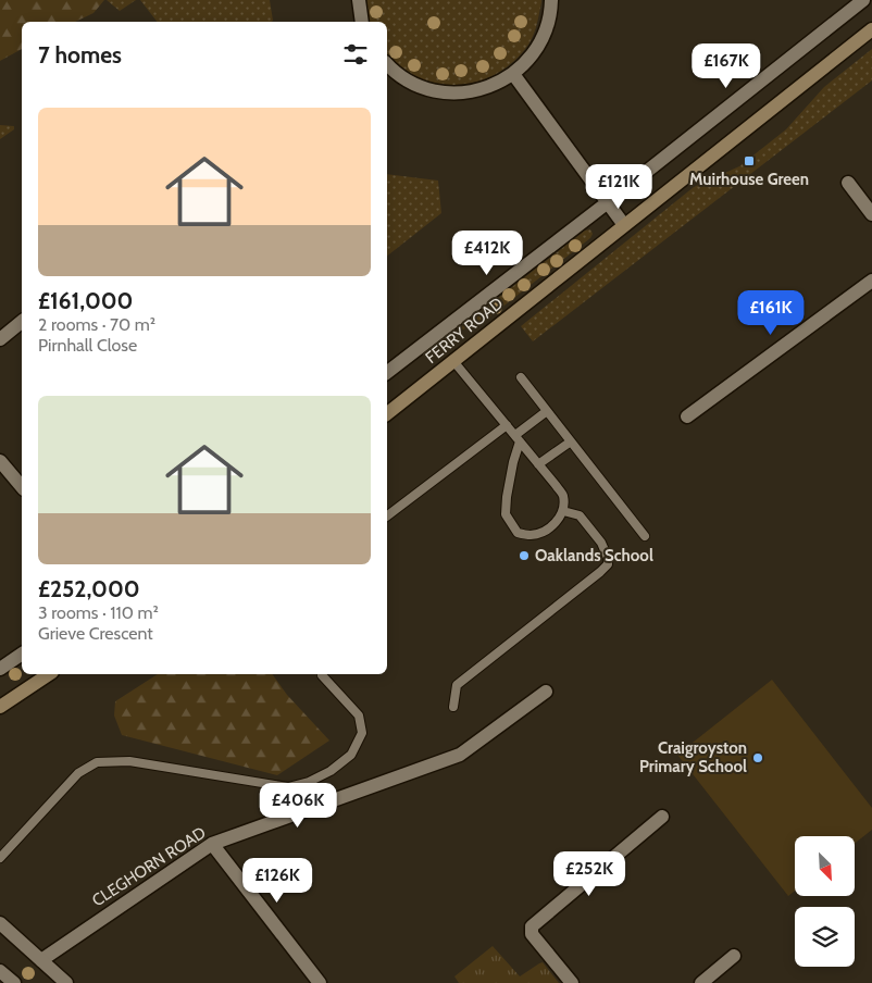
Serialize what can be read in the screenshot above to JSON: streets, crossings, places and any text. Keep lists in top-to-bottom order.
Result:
{
  "streets": {
    "main road": ["FERRY ROAD"],
    "street": ["CLEGHORN ROAD"]
  },
  "places": {
    "transit": ["Muirhouse Green"],
    "other": ["Oaklands School", "Craigroyston Primary School"]
  },
  "north": "bottom right",
  "page": {
    "heading": "7 homes",
    "price": [
      "£167K",
      "£121K",
      "£412K",
      "£161K",
      "£406K",
      "£252K",
      "£126K"
    ],
    "list": [
      {
        "name": "£161,000",
        "note": "2 rooms · 70 m² · Pirnhall Close"
      },
      {
        "name": "£252,000",
        "note": "3 rooms · 110 m² · Grieve Crescent"
      }
    ]
  }
}
